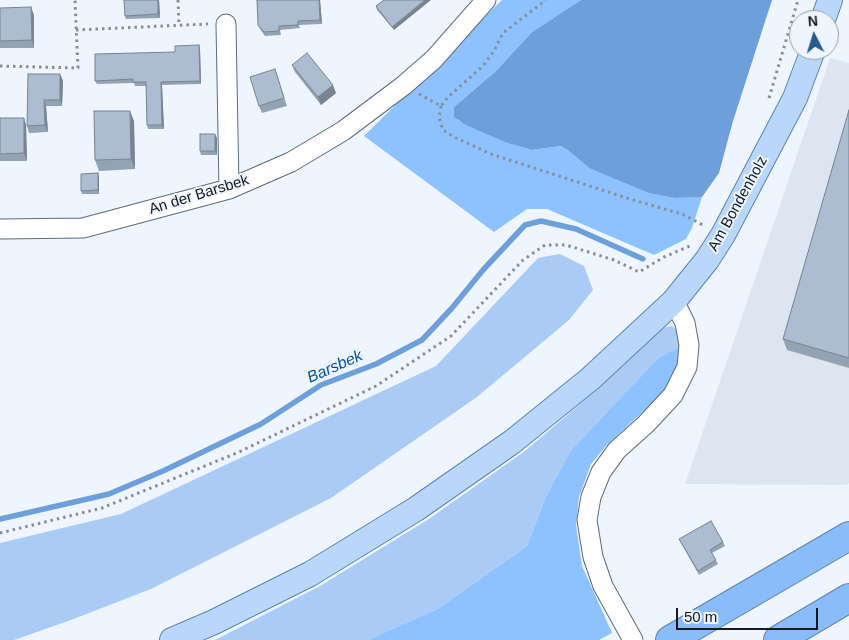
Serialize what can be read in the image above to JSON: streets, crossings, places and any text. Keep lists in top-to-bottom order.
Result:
{
  "streets": {
    "main road": ["Am Bondenholz"],
    "street": ["An der Barsbek"]
  },
  "water": ["Barsbek"],
  "scale_bar": "50 m",
  "north": "top"
}
